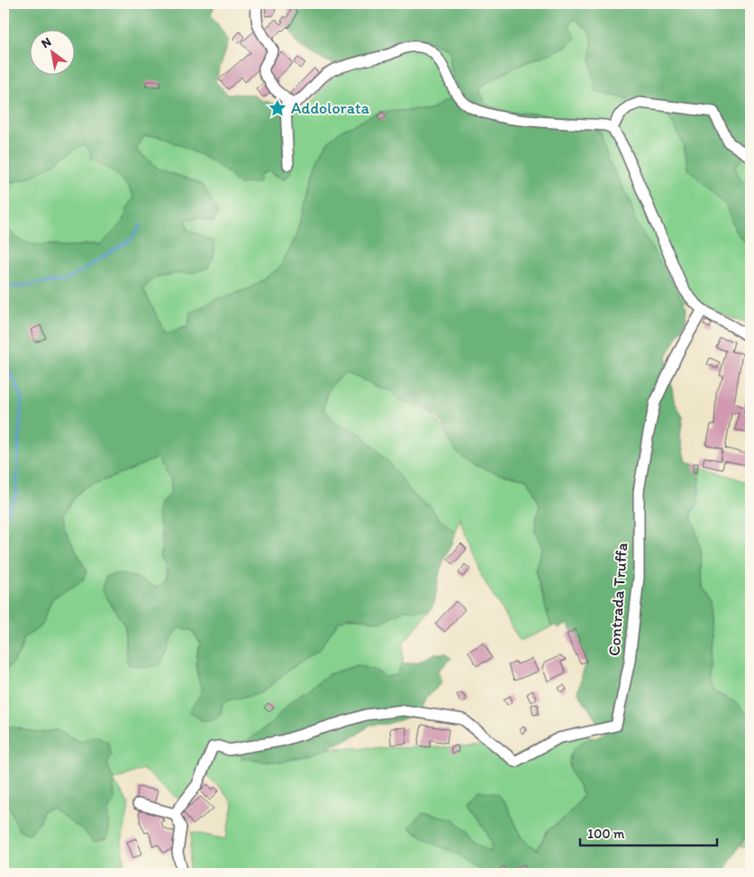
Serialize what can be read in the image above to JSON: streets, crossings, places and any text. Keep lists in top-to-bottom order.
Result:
{
  "streets": {
    "street": ["Contrada Truffa"]
  },
  "places": {
    "place": ["Addolorata"]
  },
  "scale_bar": "100 m",
  "north": "top left"
}
